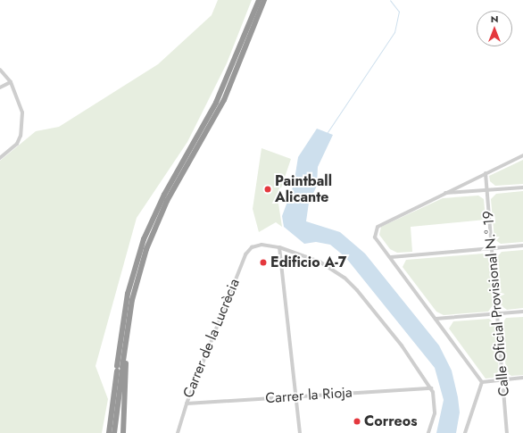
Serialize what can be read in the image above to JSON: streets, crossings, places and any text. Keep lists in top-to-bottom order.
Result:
{
  "streets": {
    "street": ["Calle Oficial Provisional N.º 19", "Carrer de la Lucrècia", "Carrer la Rioja"]
  },
  "crossings": [
    ["Carrer de la Lucrècia", "Carrer la Rioja"]
  ],
  "places": ["Paintball Alicante", "Edificio A-7", "Correos"],
  "north": "top"
}
